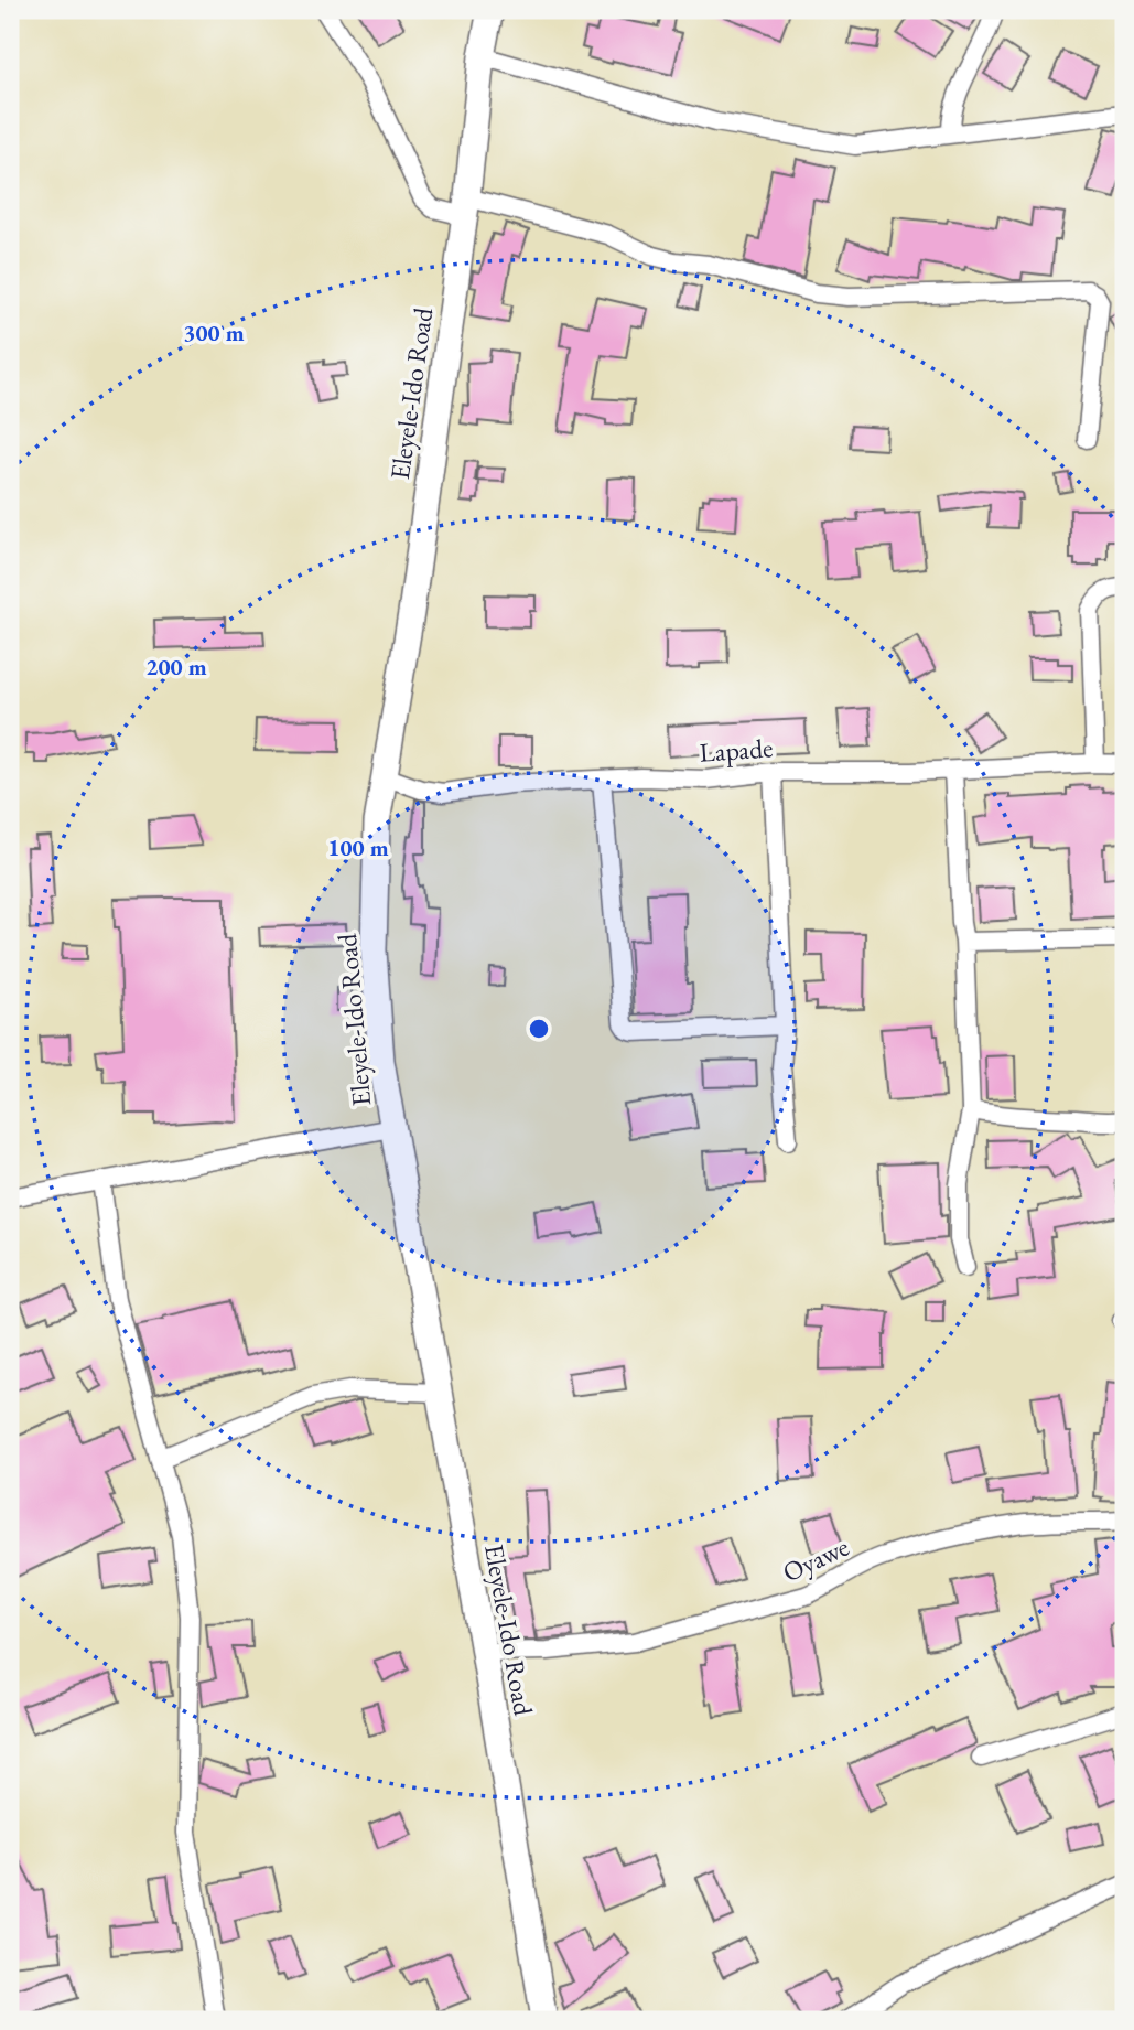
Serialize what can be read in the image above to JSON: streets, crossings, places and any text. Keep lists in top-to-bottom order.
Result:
{
  "streets": {
    "main road": ["Eleyele-Ido Road"],
    "street": ["Lapade", "Oyawe"]
  },
  "crossings": [
    ["Eleyele-Ido Road", "Lapade"],
    ["Eleyele-Ido Road", "Oyawe"]
  ],
  "rings": ["300 m", "200 m", "100 m"]
}
